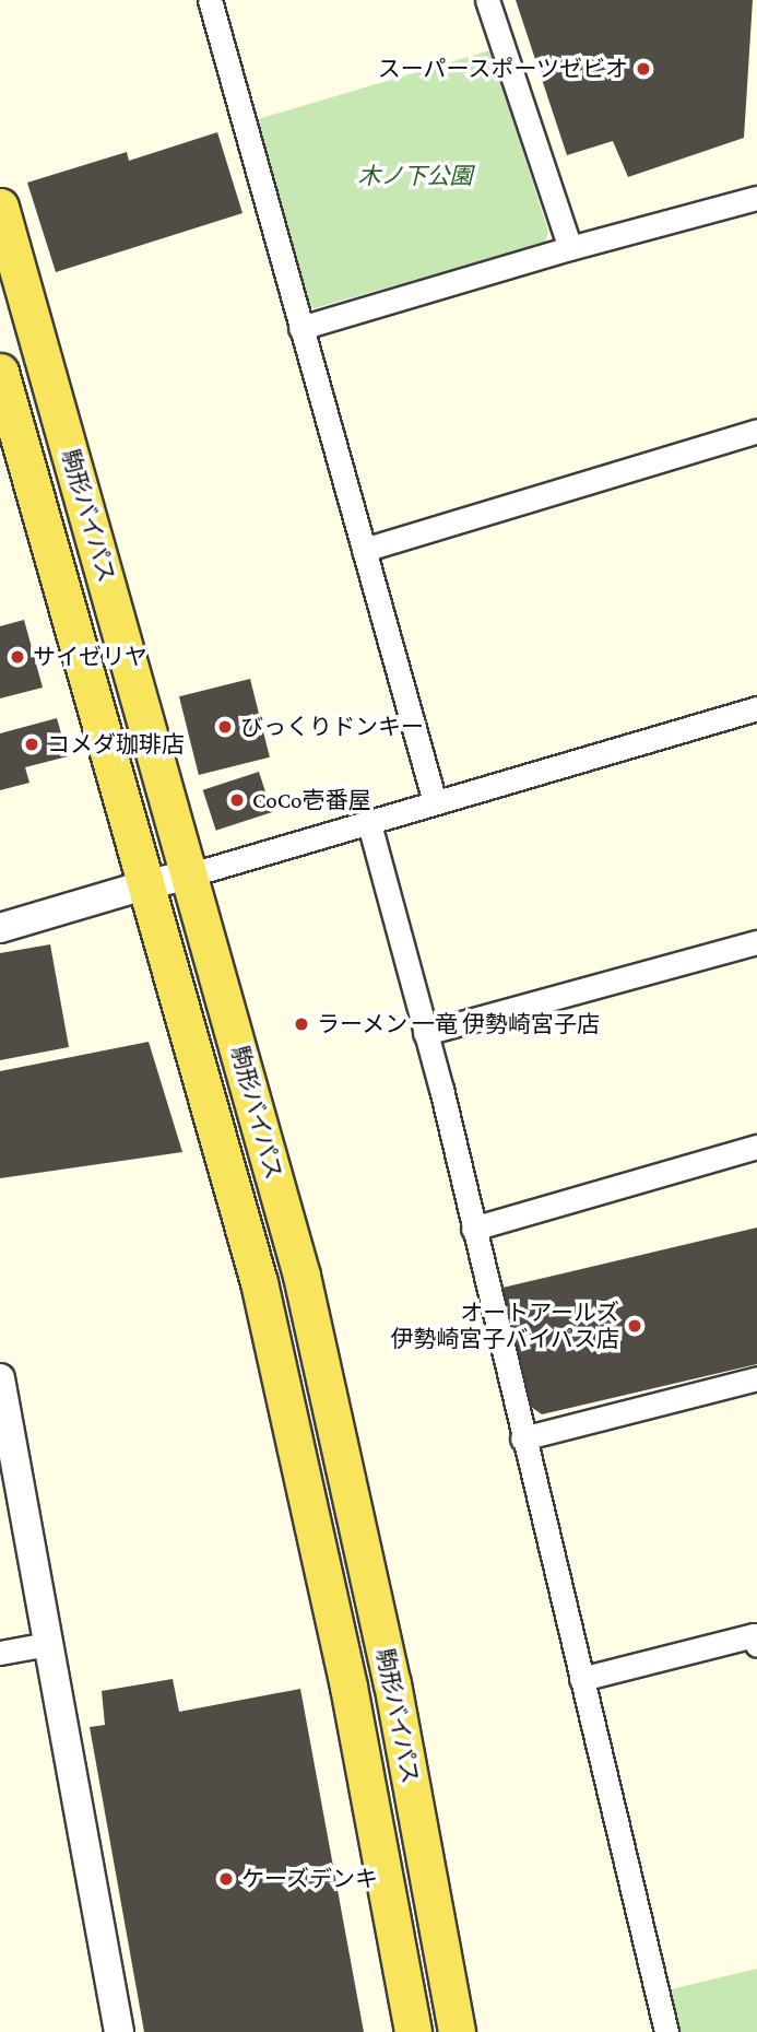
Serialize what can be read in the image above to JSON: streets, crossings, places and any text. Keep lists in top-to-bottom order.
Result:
{
  "streets": {
    "main road": ["駒形バイパス"]
  },
  "parks": ["木ノ下公園"],
  "places": [
    "スーパースポーツゼビオ",
    "サイゼリヤ",
    "びっくりドンキー",
    "コメダ珈琲店",
    "CoCo壱番屋",
    "ラーメン 一竜 伊勢崎宮子店",
    "オートアールズ 伊勢崎宮子バイパス店",
    "ケーズデンキ"
  ]
}
